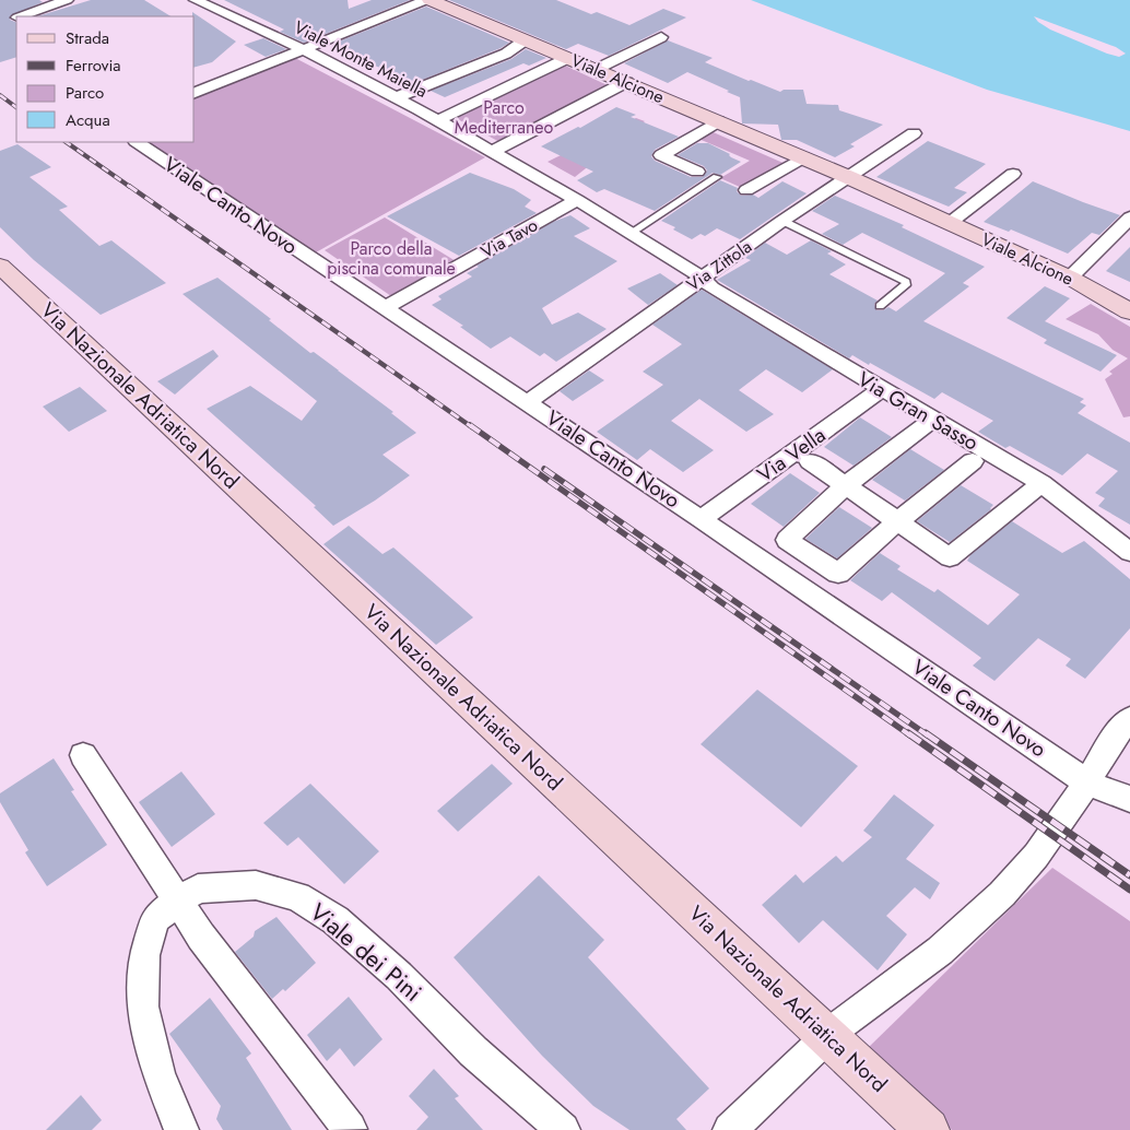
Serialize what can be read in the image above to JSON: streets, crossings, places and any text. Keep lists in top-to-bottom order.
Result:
{
  "streets": {
    "main road": ["Viale Alcione", "Via Nazionale Adriatica Nord"],
    "street": [
      "Viale Monte Maiella",
      "Viale Canto Novo",
      "Via Tavo",
      "Via Zittola",
      "Via Gran Sasso",
      "Via Vella",
      "Viale dei Pini"
    ]
  },
  "crossings": [
    ["Viale Monte Maiella", "Via Tavo"],
    ["Viale Monte Maiella", "Via Zittola"],
    ["Viale Monte Maiella", "Via Gran Sasso"],
    ["Viale Alcione", "Via Zittola"],
    ["Viale Canto Novo", "Via Tavo"],
    ["Viale Canto Novo", "Via Zittola"],
    ["Viale Canto Novo", "Via Vella"],
    ["Via Zittola", "Via Gran Sasso"],
    ["Via Gran Sasso", "Via Vella"]
  ],
  "parks": ["Parco Mediterraneo", "Parco della piscina comunale"],
  "legend": [
    "Strada",
    "Ferrovia",
    "Parco",
    "Acqua"
  ]
}
